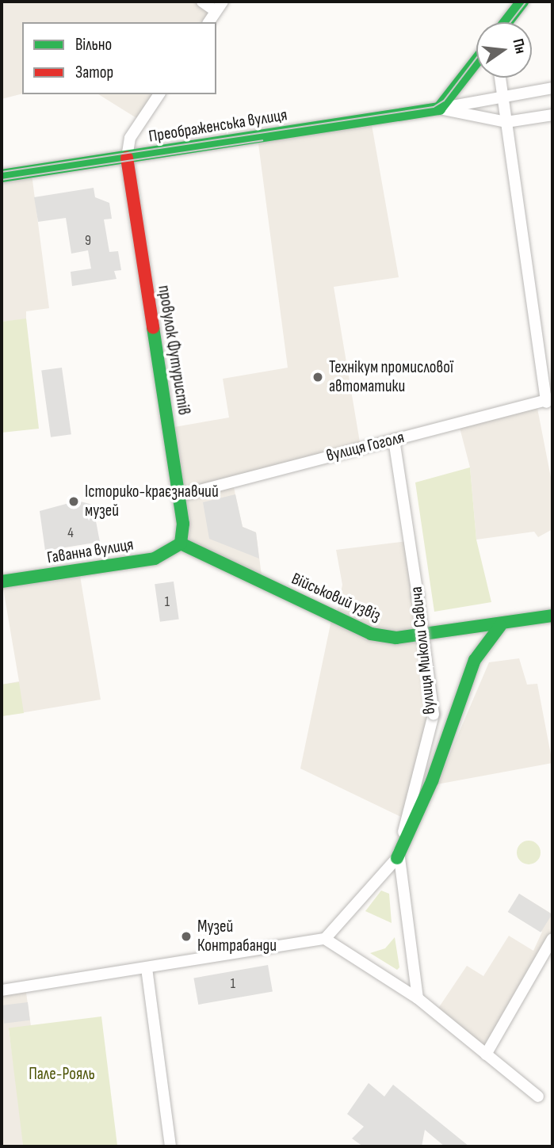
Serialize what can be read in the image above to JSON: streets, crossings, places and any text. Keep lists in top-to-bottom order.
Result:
{
  "streets": {
    "street": [
      "Преображенська вулиця",
      "провулок Футуристів",
      "вулиця Гоголя",
      "Гаванна вулиця",
      "Військовий узвіз",
      "вулиця Миколи Савича"
    ]
  },
  "crossings": [
    ["Преображенська вулиця", "провулок Футуристів"],
    ["провулок Футуристів", "вулиця Гоголя"],
    ["провулок Футуристів", "Гаванна вулиця"],
    ["провулок Футуристів", "Військовий узвіз"],
    ["вулиця Гоголя", "вулиця Миколи Савича"],
    ["Гаванна вулиця", "Військовий узвіз"]
  ],
  "parks": ["Пале-Рояль"],
  "places": ["Технікум промислової автоматики", "Історико-краєзнавчий музей", "Музей Контрабанди"],
  "house_numbers": [
    "9",
    "4",
    "1",
    "1"
  ],
  "legend": ["Вільно", "Затор"],
  "north": "right"
}
